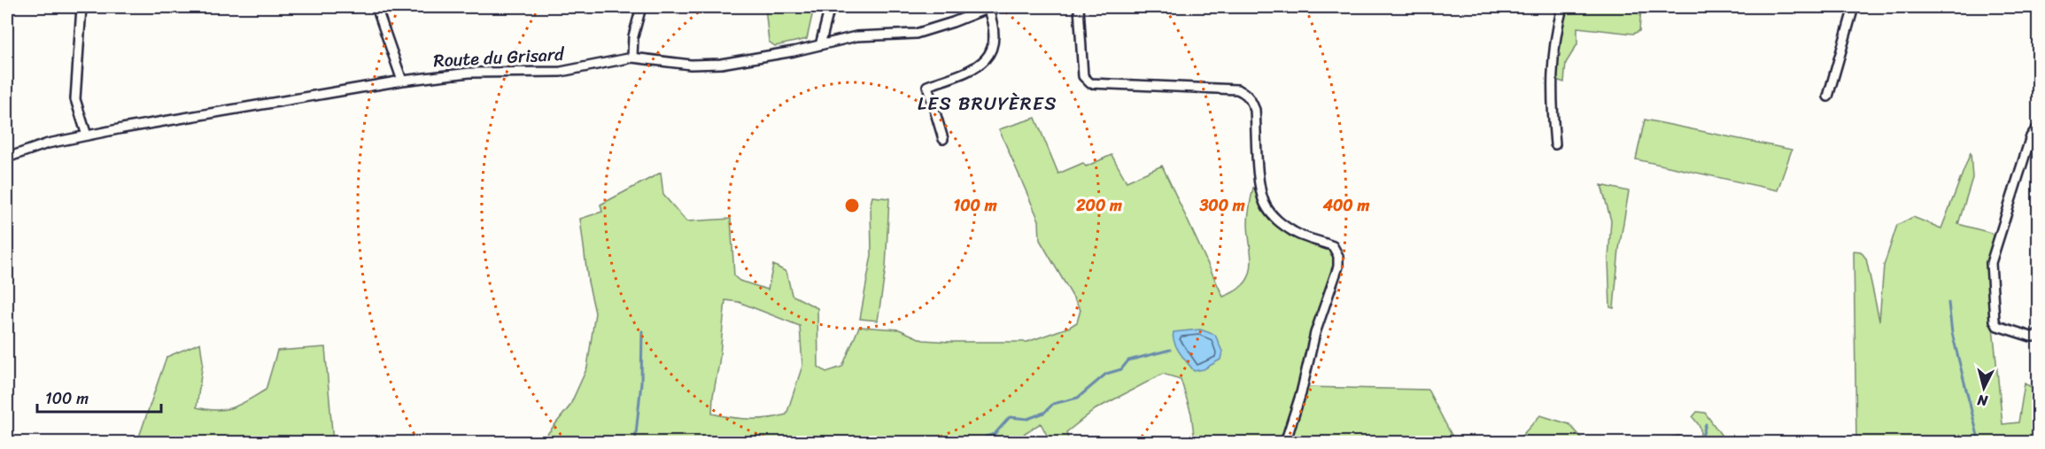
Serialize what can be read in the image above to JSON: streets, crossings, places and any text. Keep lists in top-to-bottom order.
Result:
{
  "streets": {
    "street": ["Route du Grisard"]
  },
  "districts": ["LES BRUYÈRES"],
  "scale_bar": "100 m",
  "north": "bottom",
  "rings": [
    "100 m",
    "200 m",
    "300 m",
    "400 m"
  ]
}
